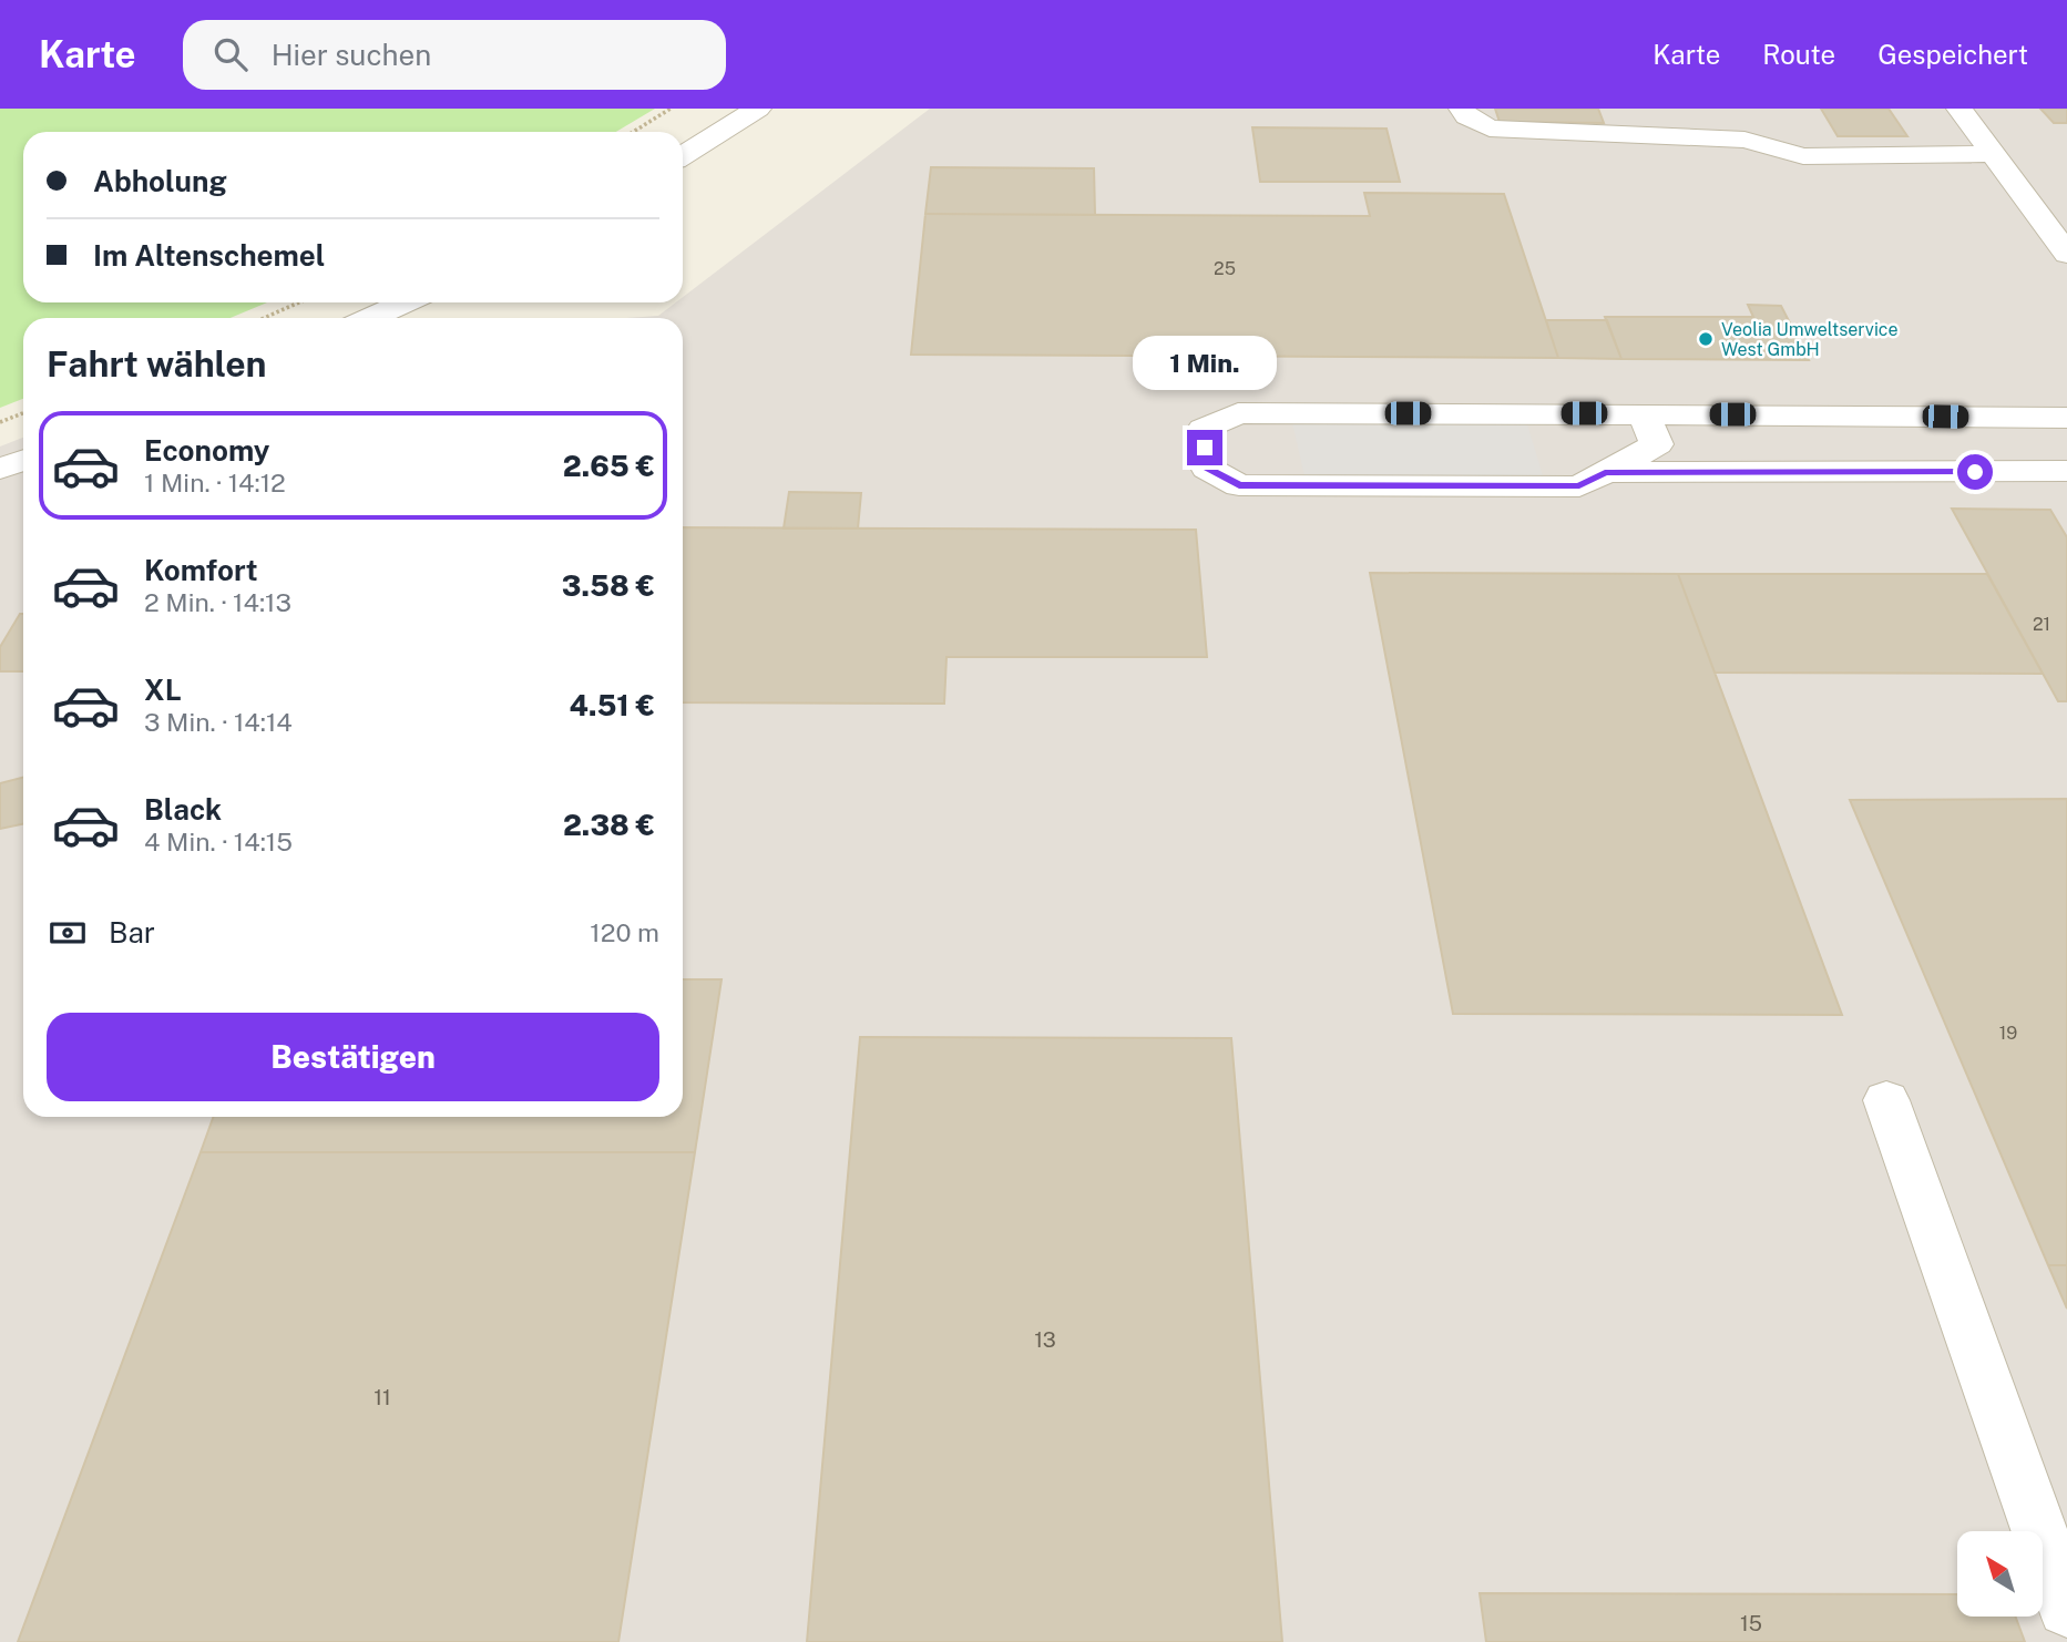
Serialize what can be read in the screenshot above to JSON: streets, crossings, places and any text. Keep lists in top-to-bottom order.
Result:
{
  "places": ["Veolia Umweltservice West GmbH"],
  "house_numbers": [
    "25",
    "21",
    "19",
    "13",
    "11",
    "15"
  ],
  "north": "top left",
  "page": {
    "header": "Karte",
    "search": "Hier suchen",
    "nav": ["Karte", "Route", "Gespeichert"],
    "banner": ["Abholung", "Im Altenschemel"],
    "heading": "Fahrt wählen",
    "bubble": "1 Min.",
    "list": [
      {
        "name": "Economy",
        "note": "1 Min. · 14:12",
        "value": "2.65 €"
      },
      {
        "name": "Komfort",
        "note": "2 Min. · 14:13",
        "value": "3.58 €"
      },
      {
        "name": "XL",
        "note": "3 Min. · 14:14",
        "value": "4.51 €"
      },
      {
        "name": "Black",
        "note": "4 Min. · 14:15",
        "value": "2.38 €"
      }
    ],
    "pay": ["Bar", "120 m"],
    "buttons": "Bestätigen"
  }
}
